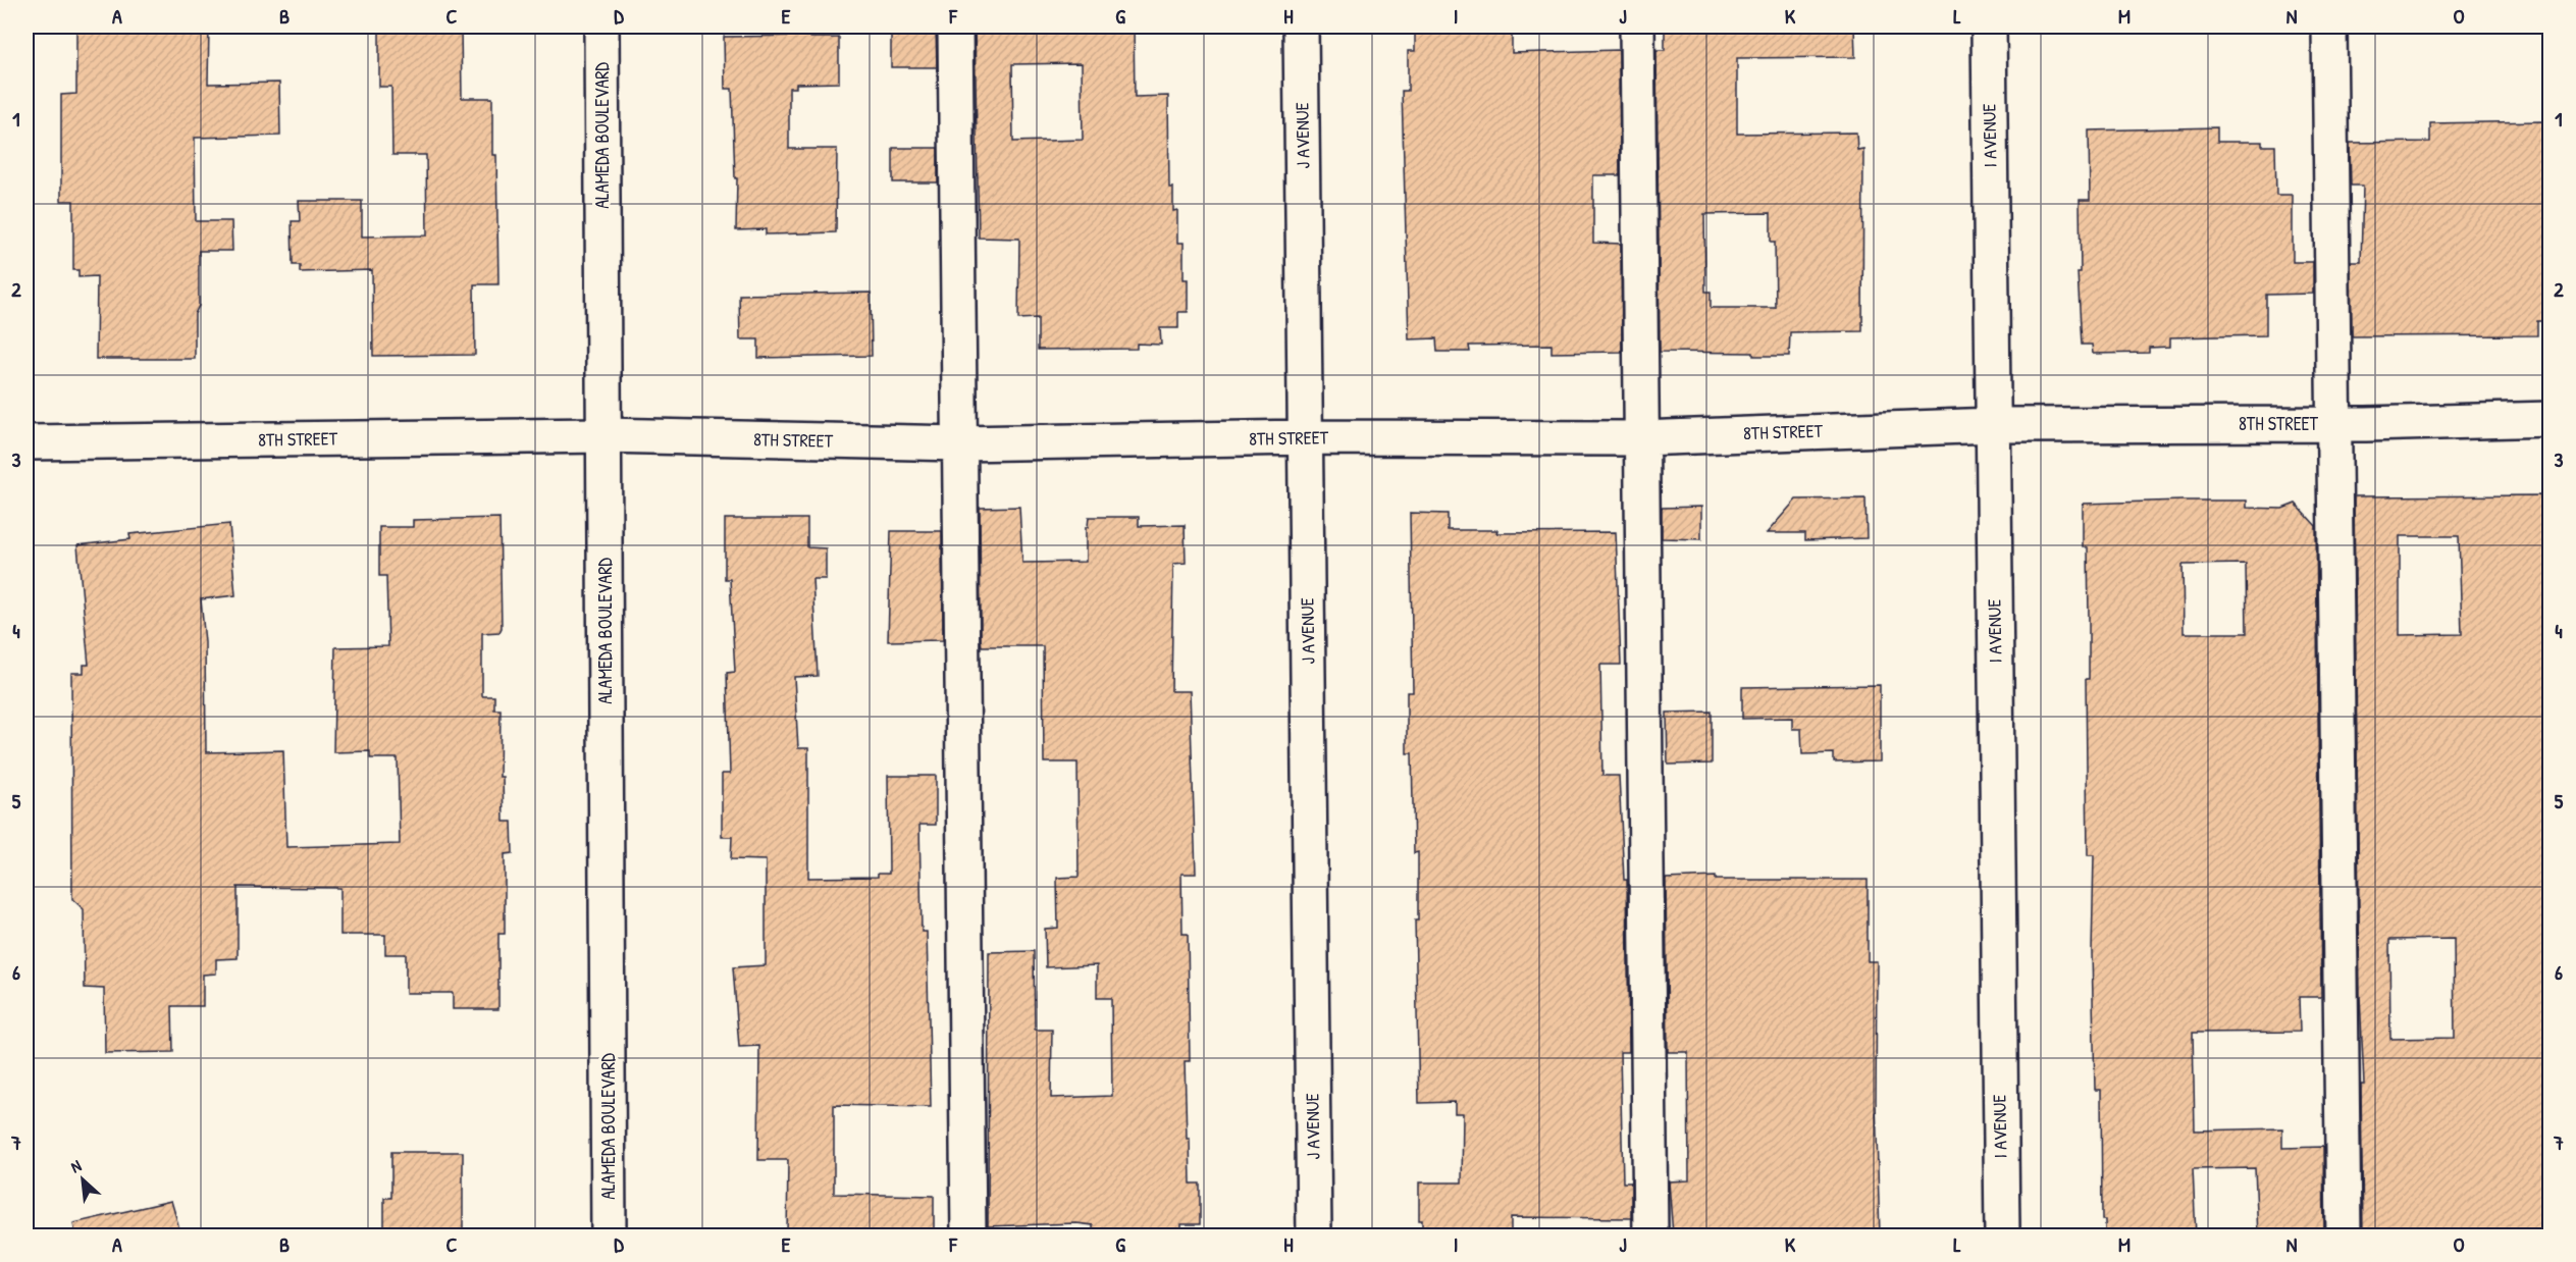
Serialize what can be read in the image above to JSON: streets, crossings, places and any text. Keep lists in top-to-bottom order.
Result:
{
  "streets": {
    "street": [
      "ALAMEDA BOULEVARD",
      "J AVENUE",
      "I AVENUE",
      "8TH STREET"
    ]
  },
  "crossings": [
    ["ALAMEDA BOULEVARD", "8TH STREET"],
    ["J AVENUE", "8TH STREET"],
    ["I AVENUE", "8TH STREET"]
  ],
  "north": "top left",
  "grid": {
    "columns": [
      "A",
      "B",
      "C",
      "D",
      "E",
      "F",
      "G",
      "H",
      "I",
      "J",
      "K",
      "L",
      "M",
      "N",
      "O"
    ],
    "rows": [
      "1",
      "2",
      "3",
      "4",
      "5",
      "6",
      "7"
    ]
  }
}
